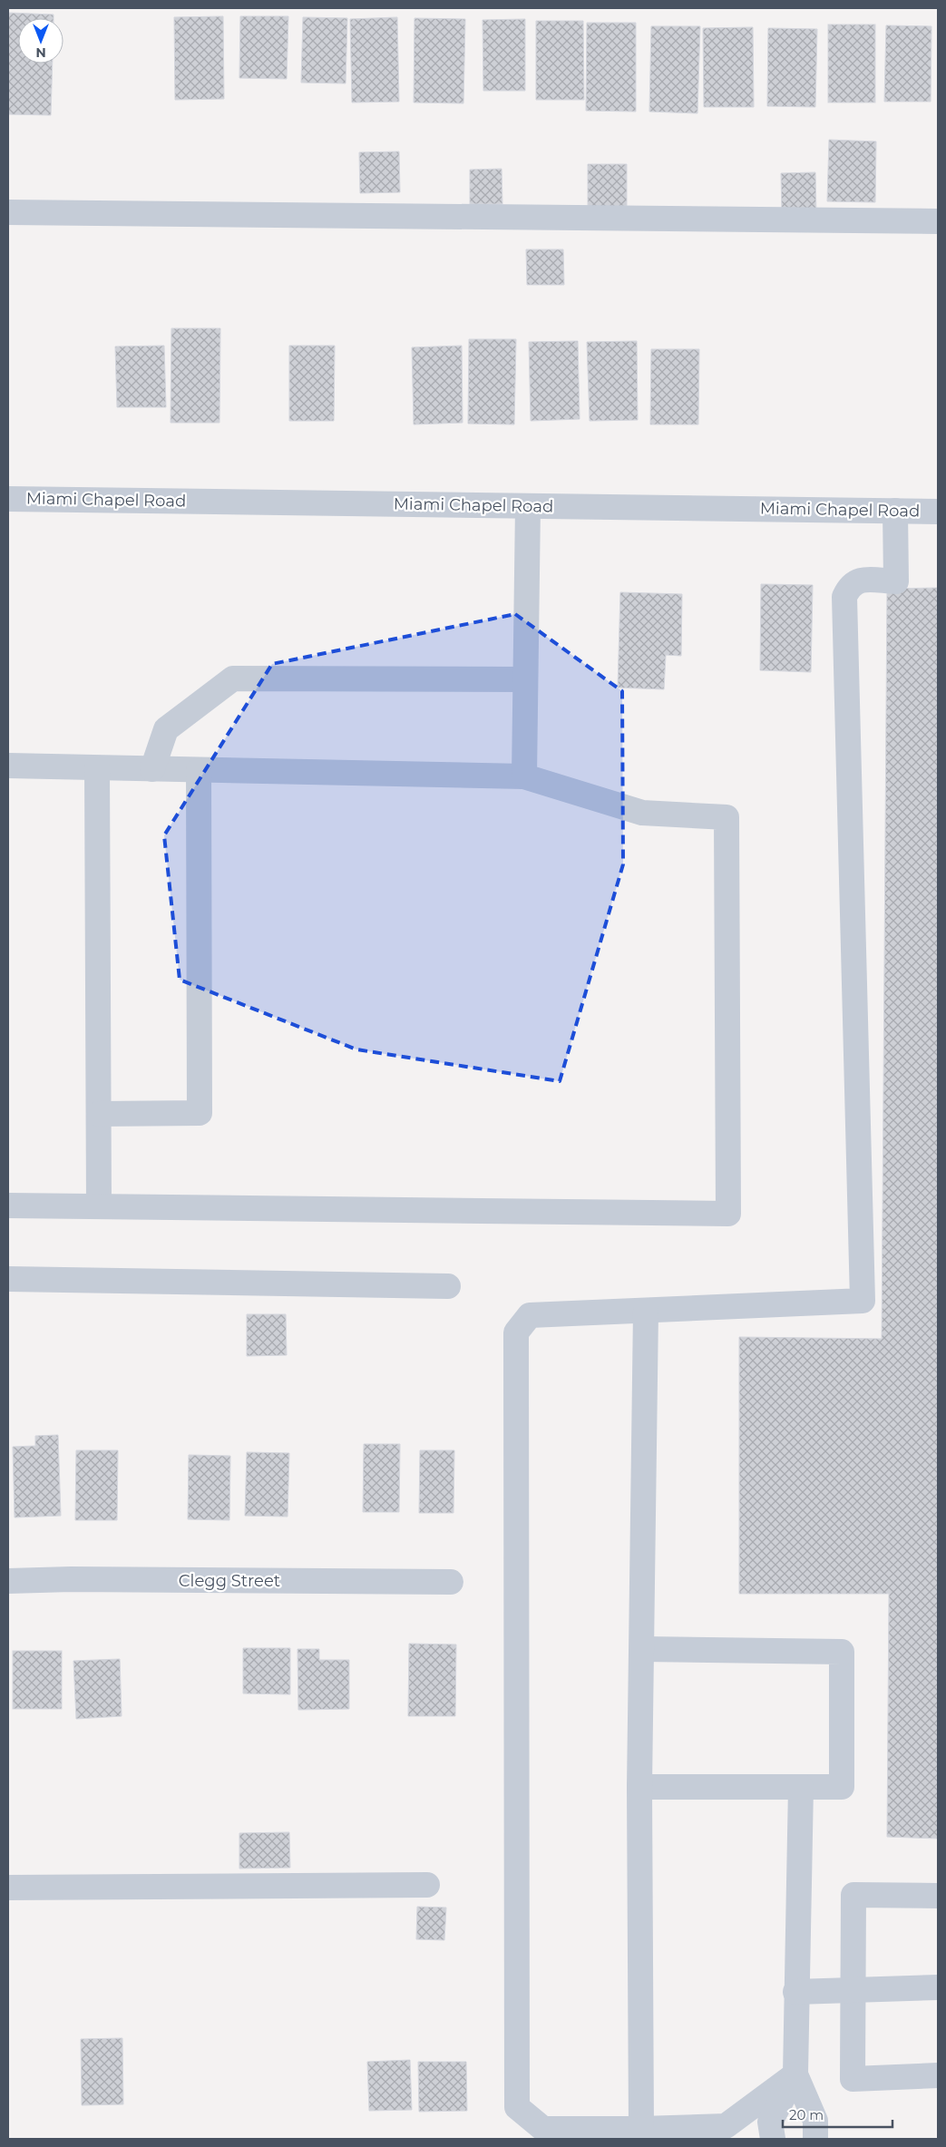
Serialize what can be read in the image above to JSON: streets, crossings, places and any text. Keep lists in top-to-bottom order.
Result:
{
  "streets": {
    "street": ["Miami Chapel Road", "Clegg Street"]
  },
  "scale_bar": "20 m",
  "north": "bottom"
}
